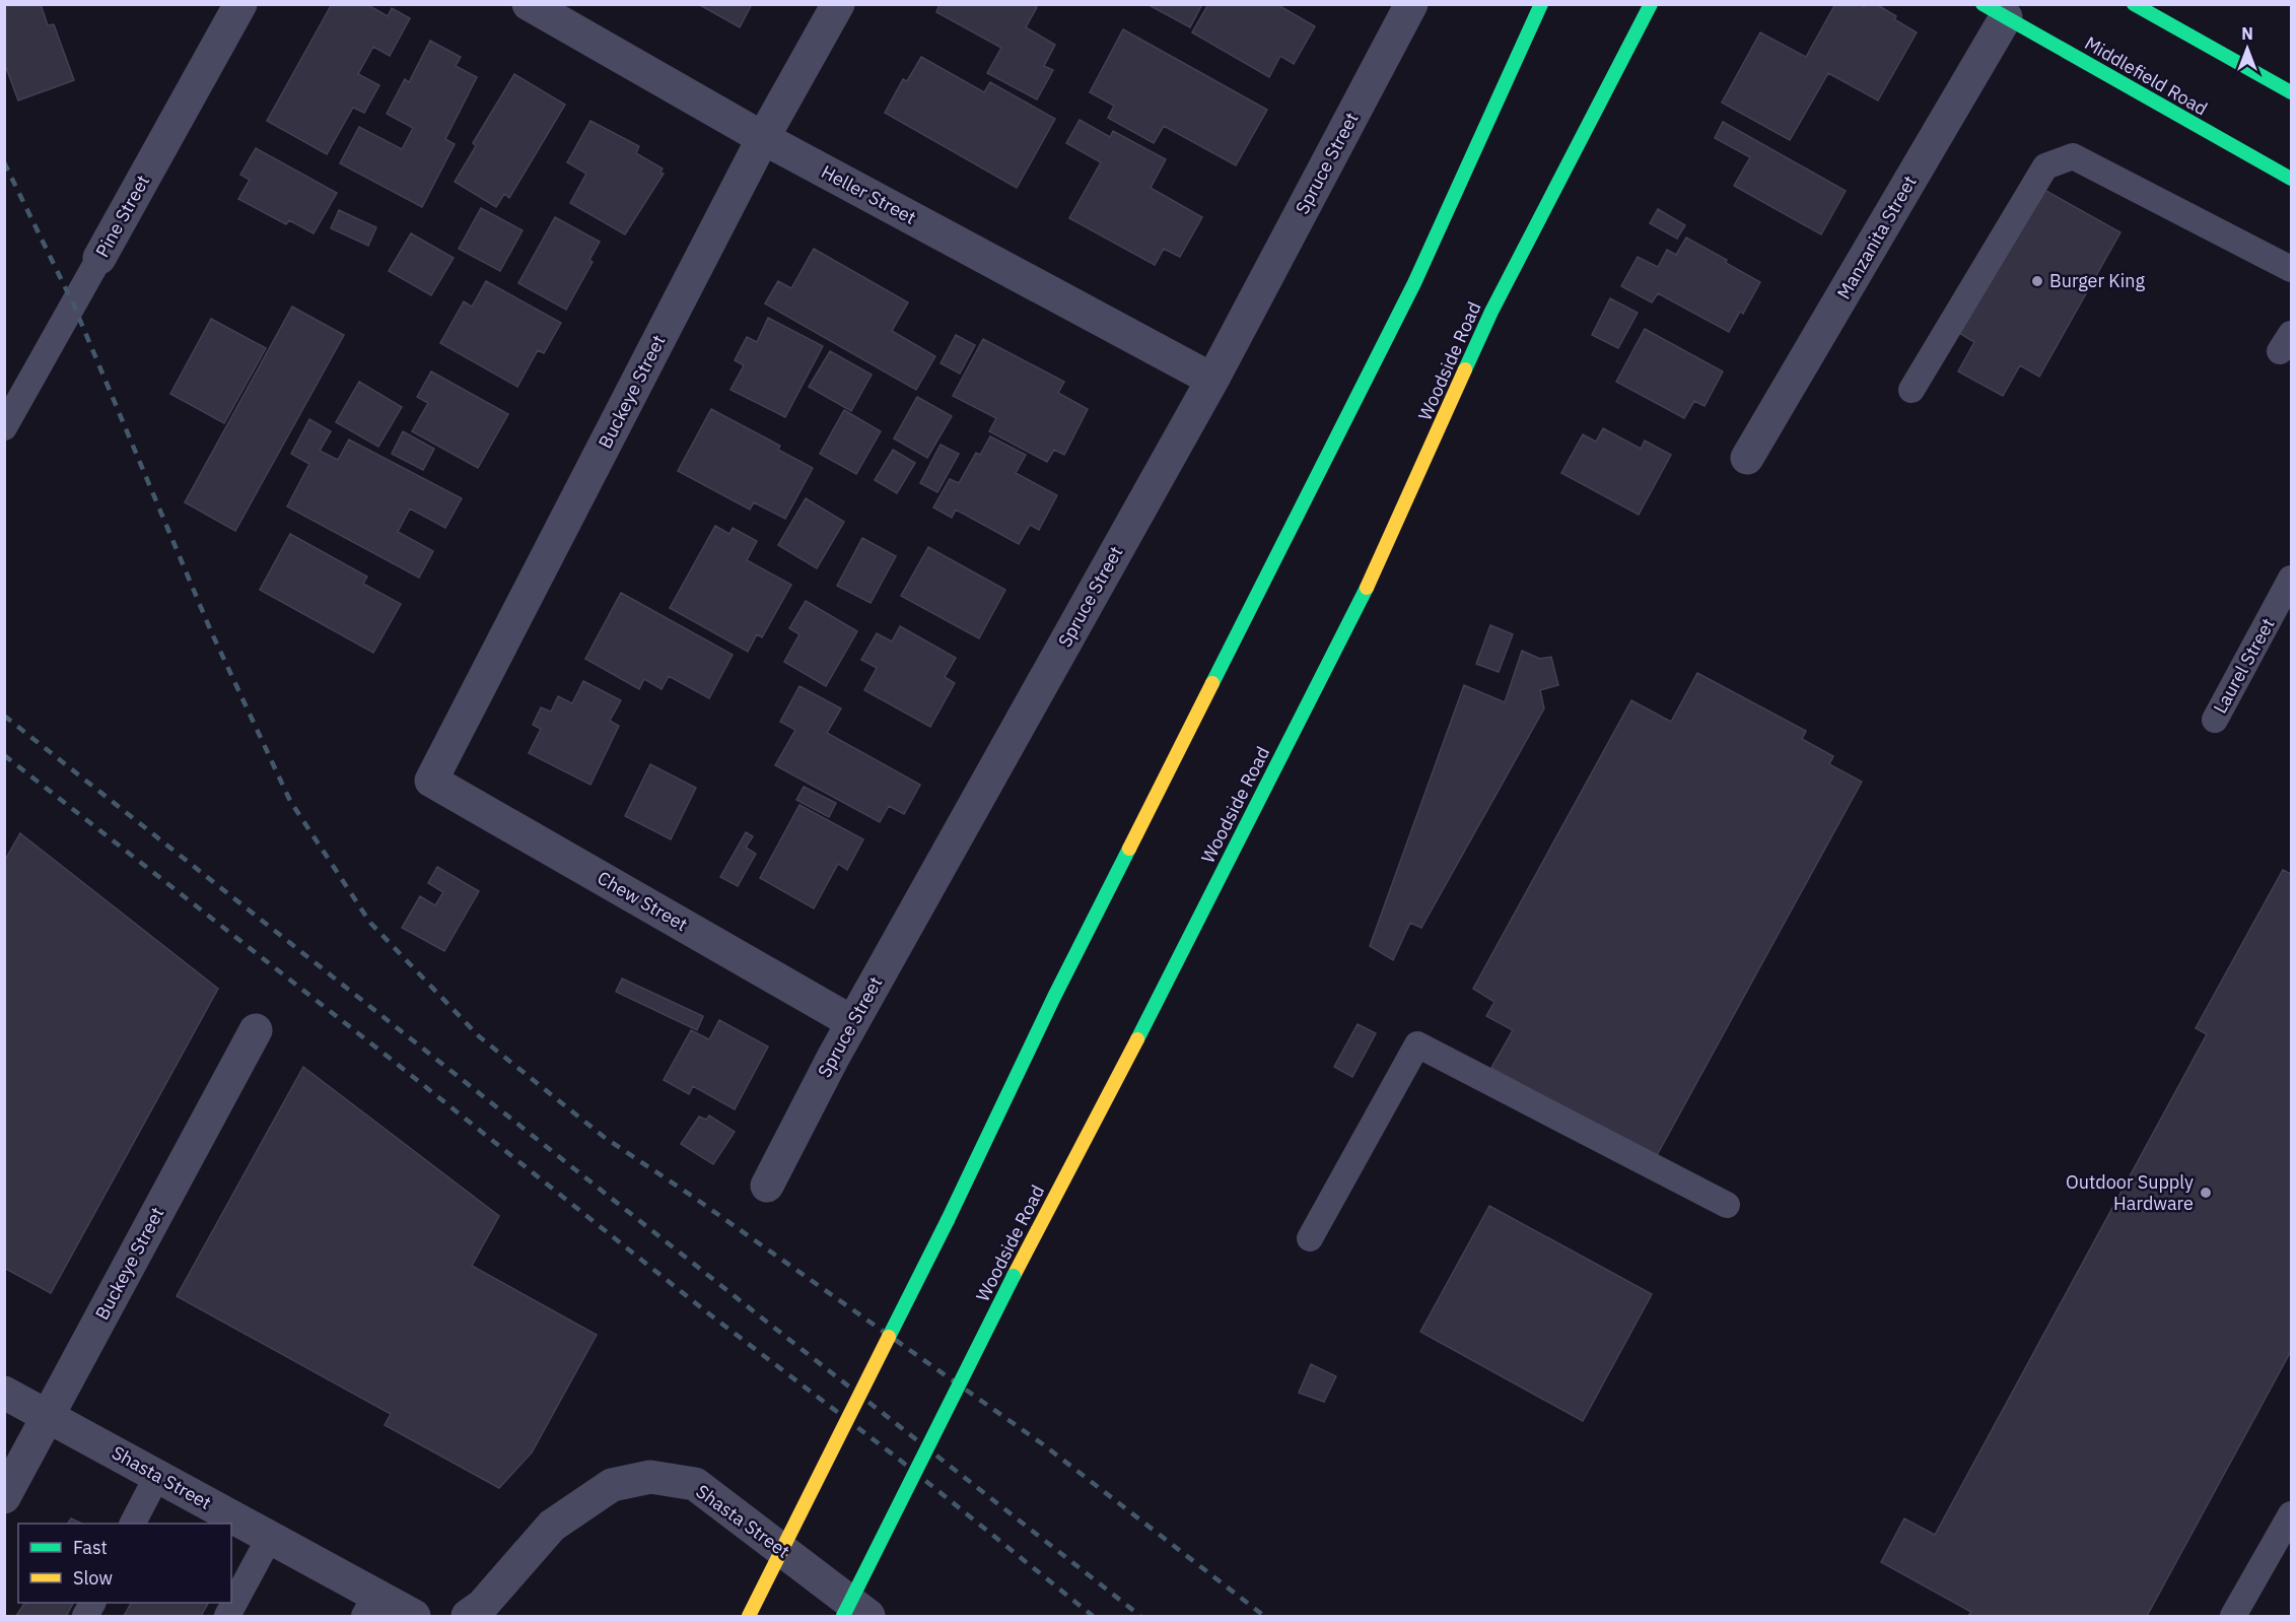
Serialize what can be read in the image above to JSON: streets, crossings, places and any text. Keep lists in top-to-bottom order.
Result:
{
  "streets": {
    "main road": ["Middlefield Road", "Woodside Road"],
    "street": [
      "Spruce Street",
      "Heller Street",
      "Pine Street",
      "Manzanita Street",
      "Buckeye Street",
      "Chew Street",
      "Shasta Street"
    ],
    "lane": ["Laurel Street"]
  },
  "crossings": [
    ["Middlefield Road", "Manzanita Street"],
    ["Spruce Street", "Heller Street"],
    ["Spruce Street", "Chew Street"],
    ["Heller Street", "Buckeye Street"],
    ["Buckeye Street", "Chew Street"],
    ["Buckeye Street", "Shasta Street"]
  ],
  "places": ["Burger King", "Outdoor Supply Hardware"],
  "legend": ["Fast", "Slow"],
  "north": "top"
}
